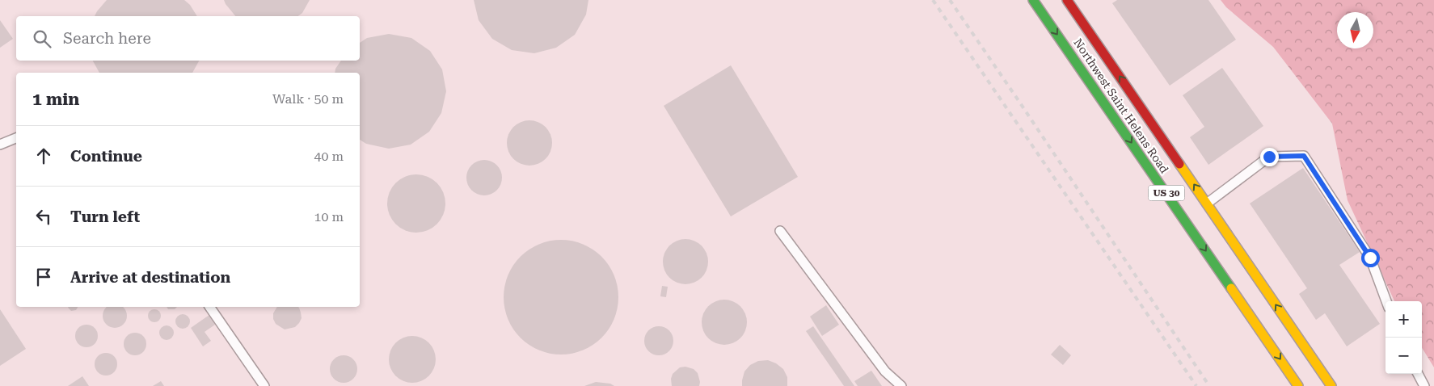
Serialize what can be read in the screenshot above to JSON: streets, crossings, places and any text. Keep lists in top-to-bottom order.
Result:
{
  "streets": {
    "highway": ["Northwest Saint Helens Road", "US 30"]
  },
  "north": "bottom",
  "page": {
    "search": "Search here",
    "heading": ["1 min", "Walk · 50 m"],
    "list": [
      ["Continue", "40 m"],
      ["Turn left", "10 m"],
      "Arrive at destination"
    ],
    "map_buttons": ["+", "−"]
  }
}
